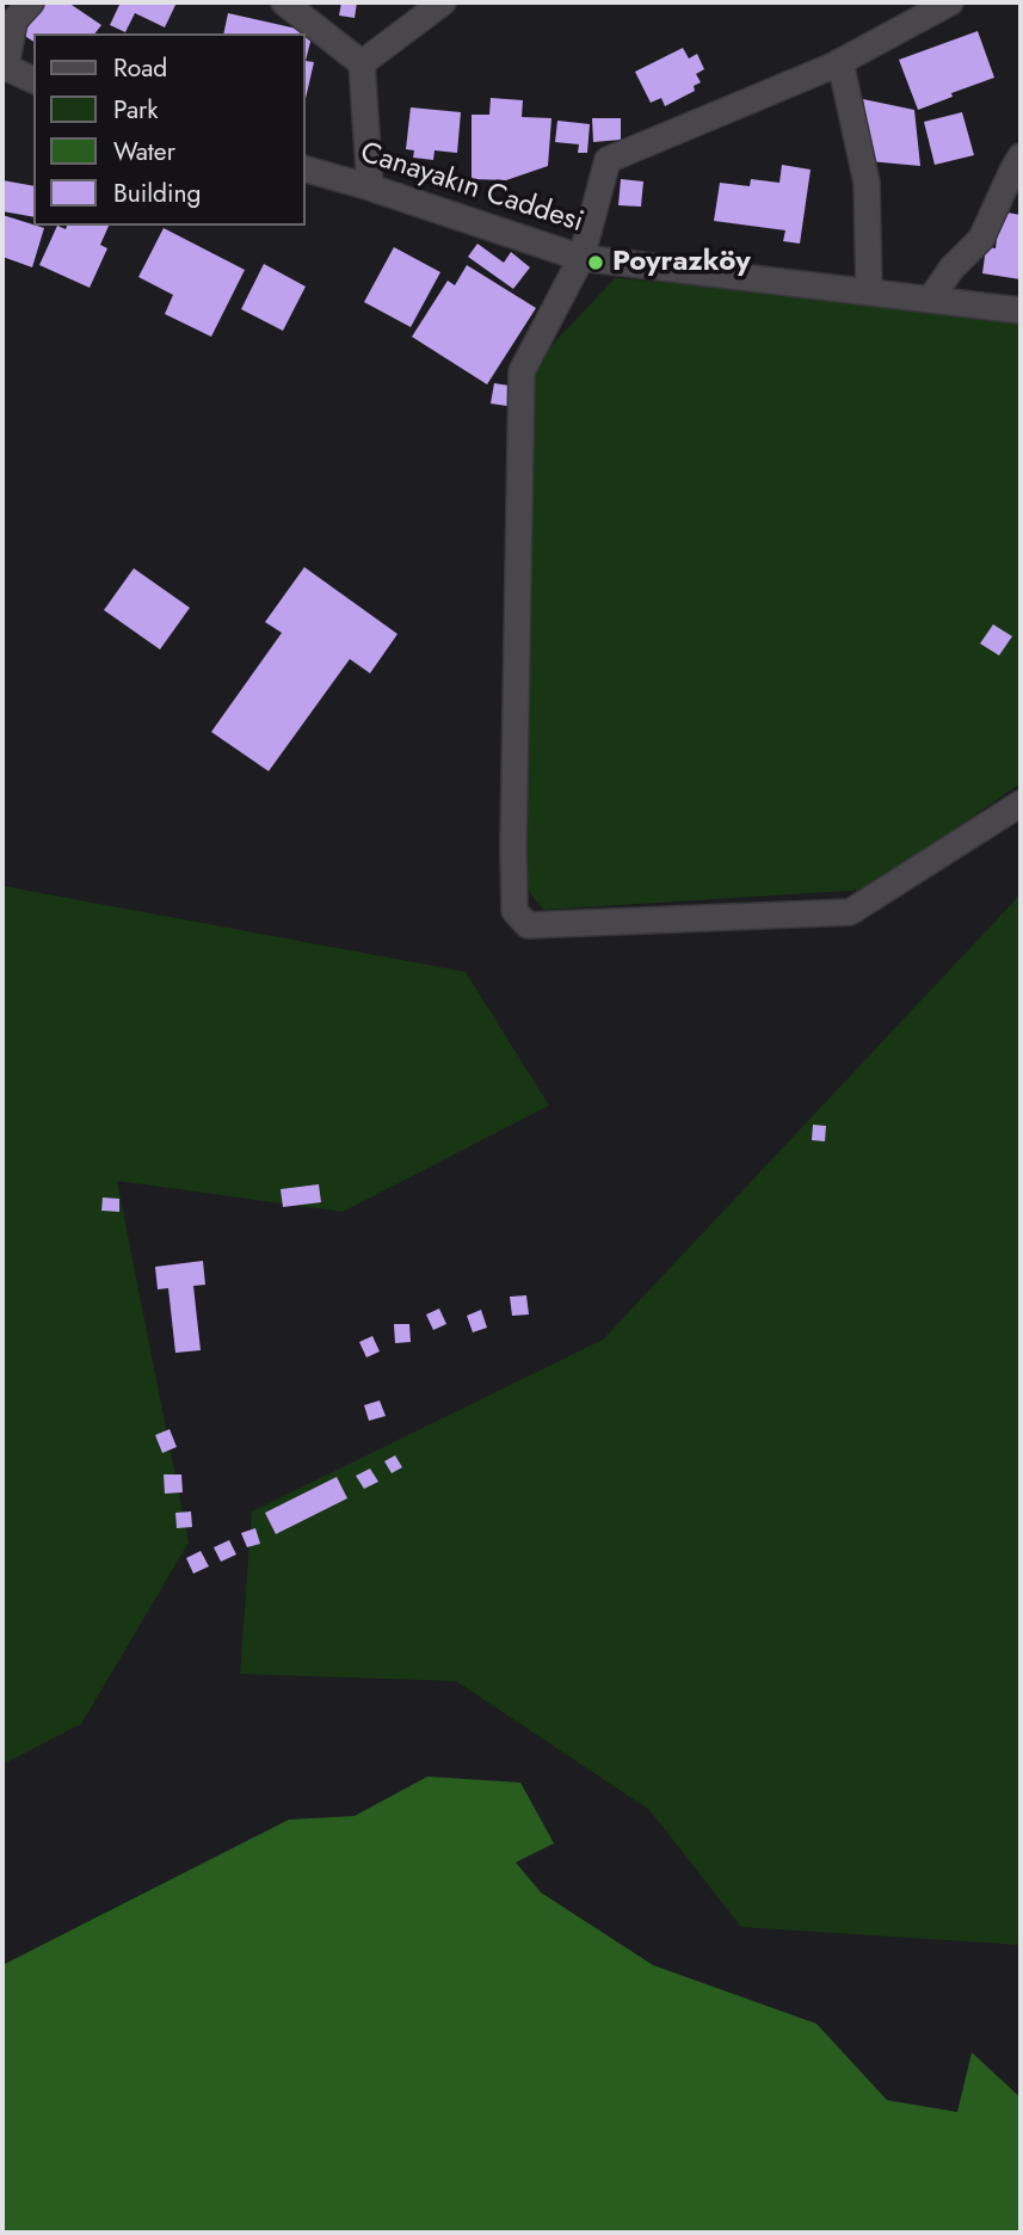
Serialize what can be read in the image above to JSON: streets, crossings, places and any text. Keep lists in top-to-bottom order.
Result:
{
  "streets": {
    "street": ["Canayakın Caddesi"]
  },
  "places": ["Poyrazköy"],
  "legend": [
    "Road",
    "Park",
    "Water",
    "Building"
  ]
}
